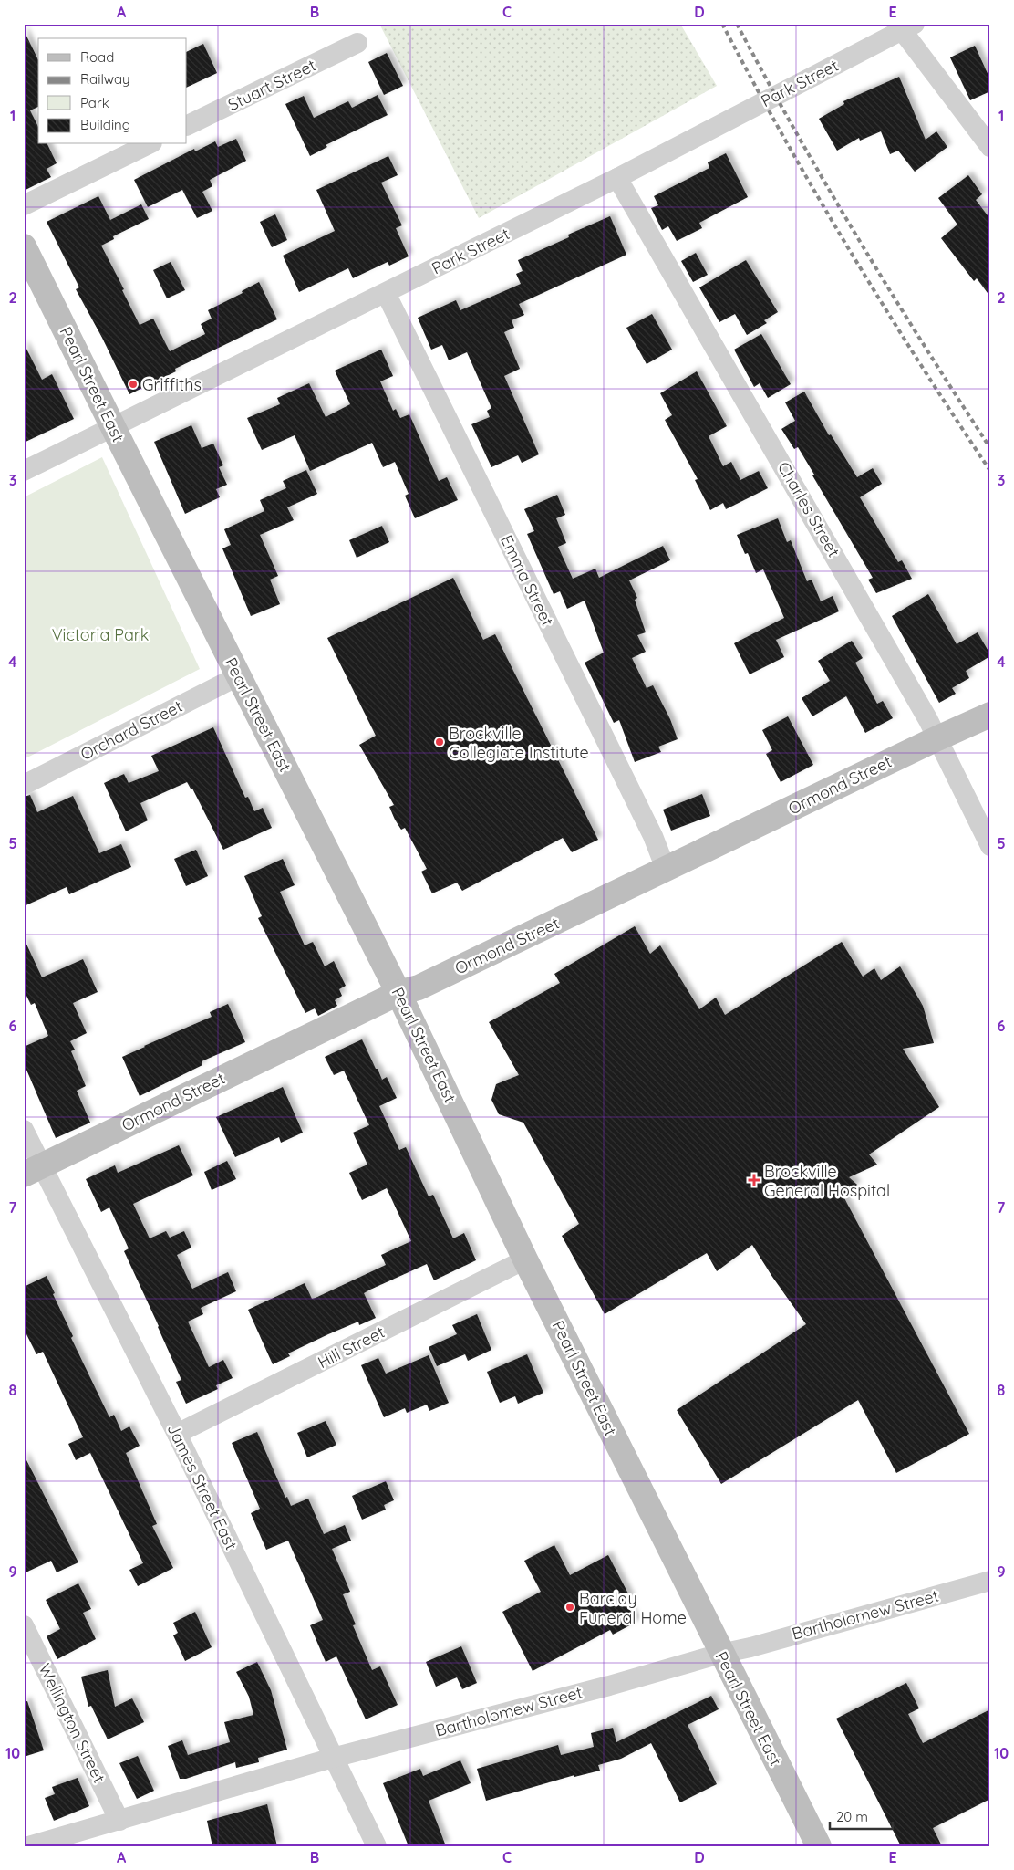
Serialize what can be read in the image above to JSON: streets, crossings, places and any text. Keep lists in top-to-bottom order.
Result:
{
  "streets": {
    "street": [
      "Park Street",
      "Stuart Street",
      "Pearl Street East",
      "Charles Street",
      "Emma Street",
      "Orchard Street",
      "Ormond Street",
      "Hill Street",
      "James Street East",
      "Bartholomew Street",
      "Wellington Street"
    ]
  },
  "crossings": [
    ["Park Street", "Pearl Street East"],
    ["Park Street", "Charles Street"],
    ["Park Street", "Emma Street"],
    ["Pearl Street East", "Orchard Street"],
    ["Pearl Street East", "Ormond Street"],
    ["Pearl Street East", "Hill Street"],
    ["Pearl Street East", "Bartholomew Street"],
    ["Charles Street", "Ormond Street"],
    ["Emma Street", "Ormond Street"],
    ["Ormond Street", "James Street East"],
    ["Hill Street", "James Street East"],
    ["James Street East", "Bartholomew Street"],
    ["Bartholomew Street", "Wellington Street"]
  ],
  "parks": ["Victoria Park"],
  "places": {
    "other": ["Griffiths", "Brockville Collegiate Institute", "Barclay Funeral Home"],
    "health": ["Brockville General Hospital"]
  },
  "legend": [
    "Road",
    "Railway",
    "Park",
    "Building"
  ],
  "scale_bar": "20 m",
  "grid": {
    "columns": [
      "A",
      "B",
      "C",
      "D",
      "E"
    ],
    "rows": [
      "1",
      "2",
      "3",
      "4",
      "5",
      "6",
      "7",
      "8",
      "9",
      "10"
    ]
  }
}
